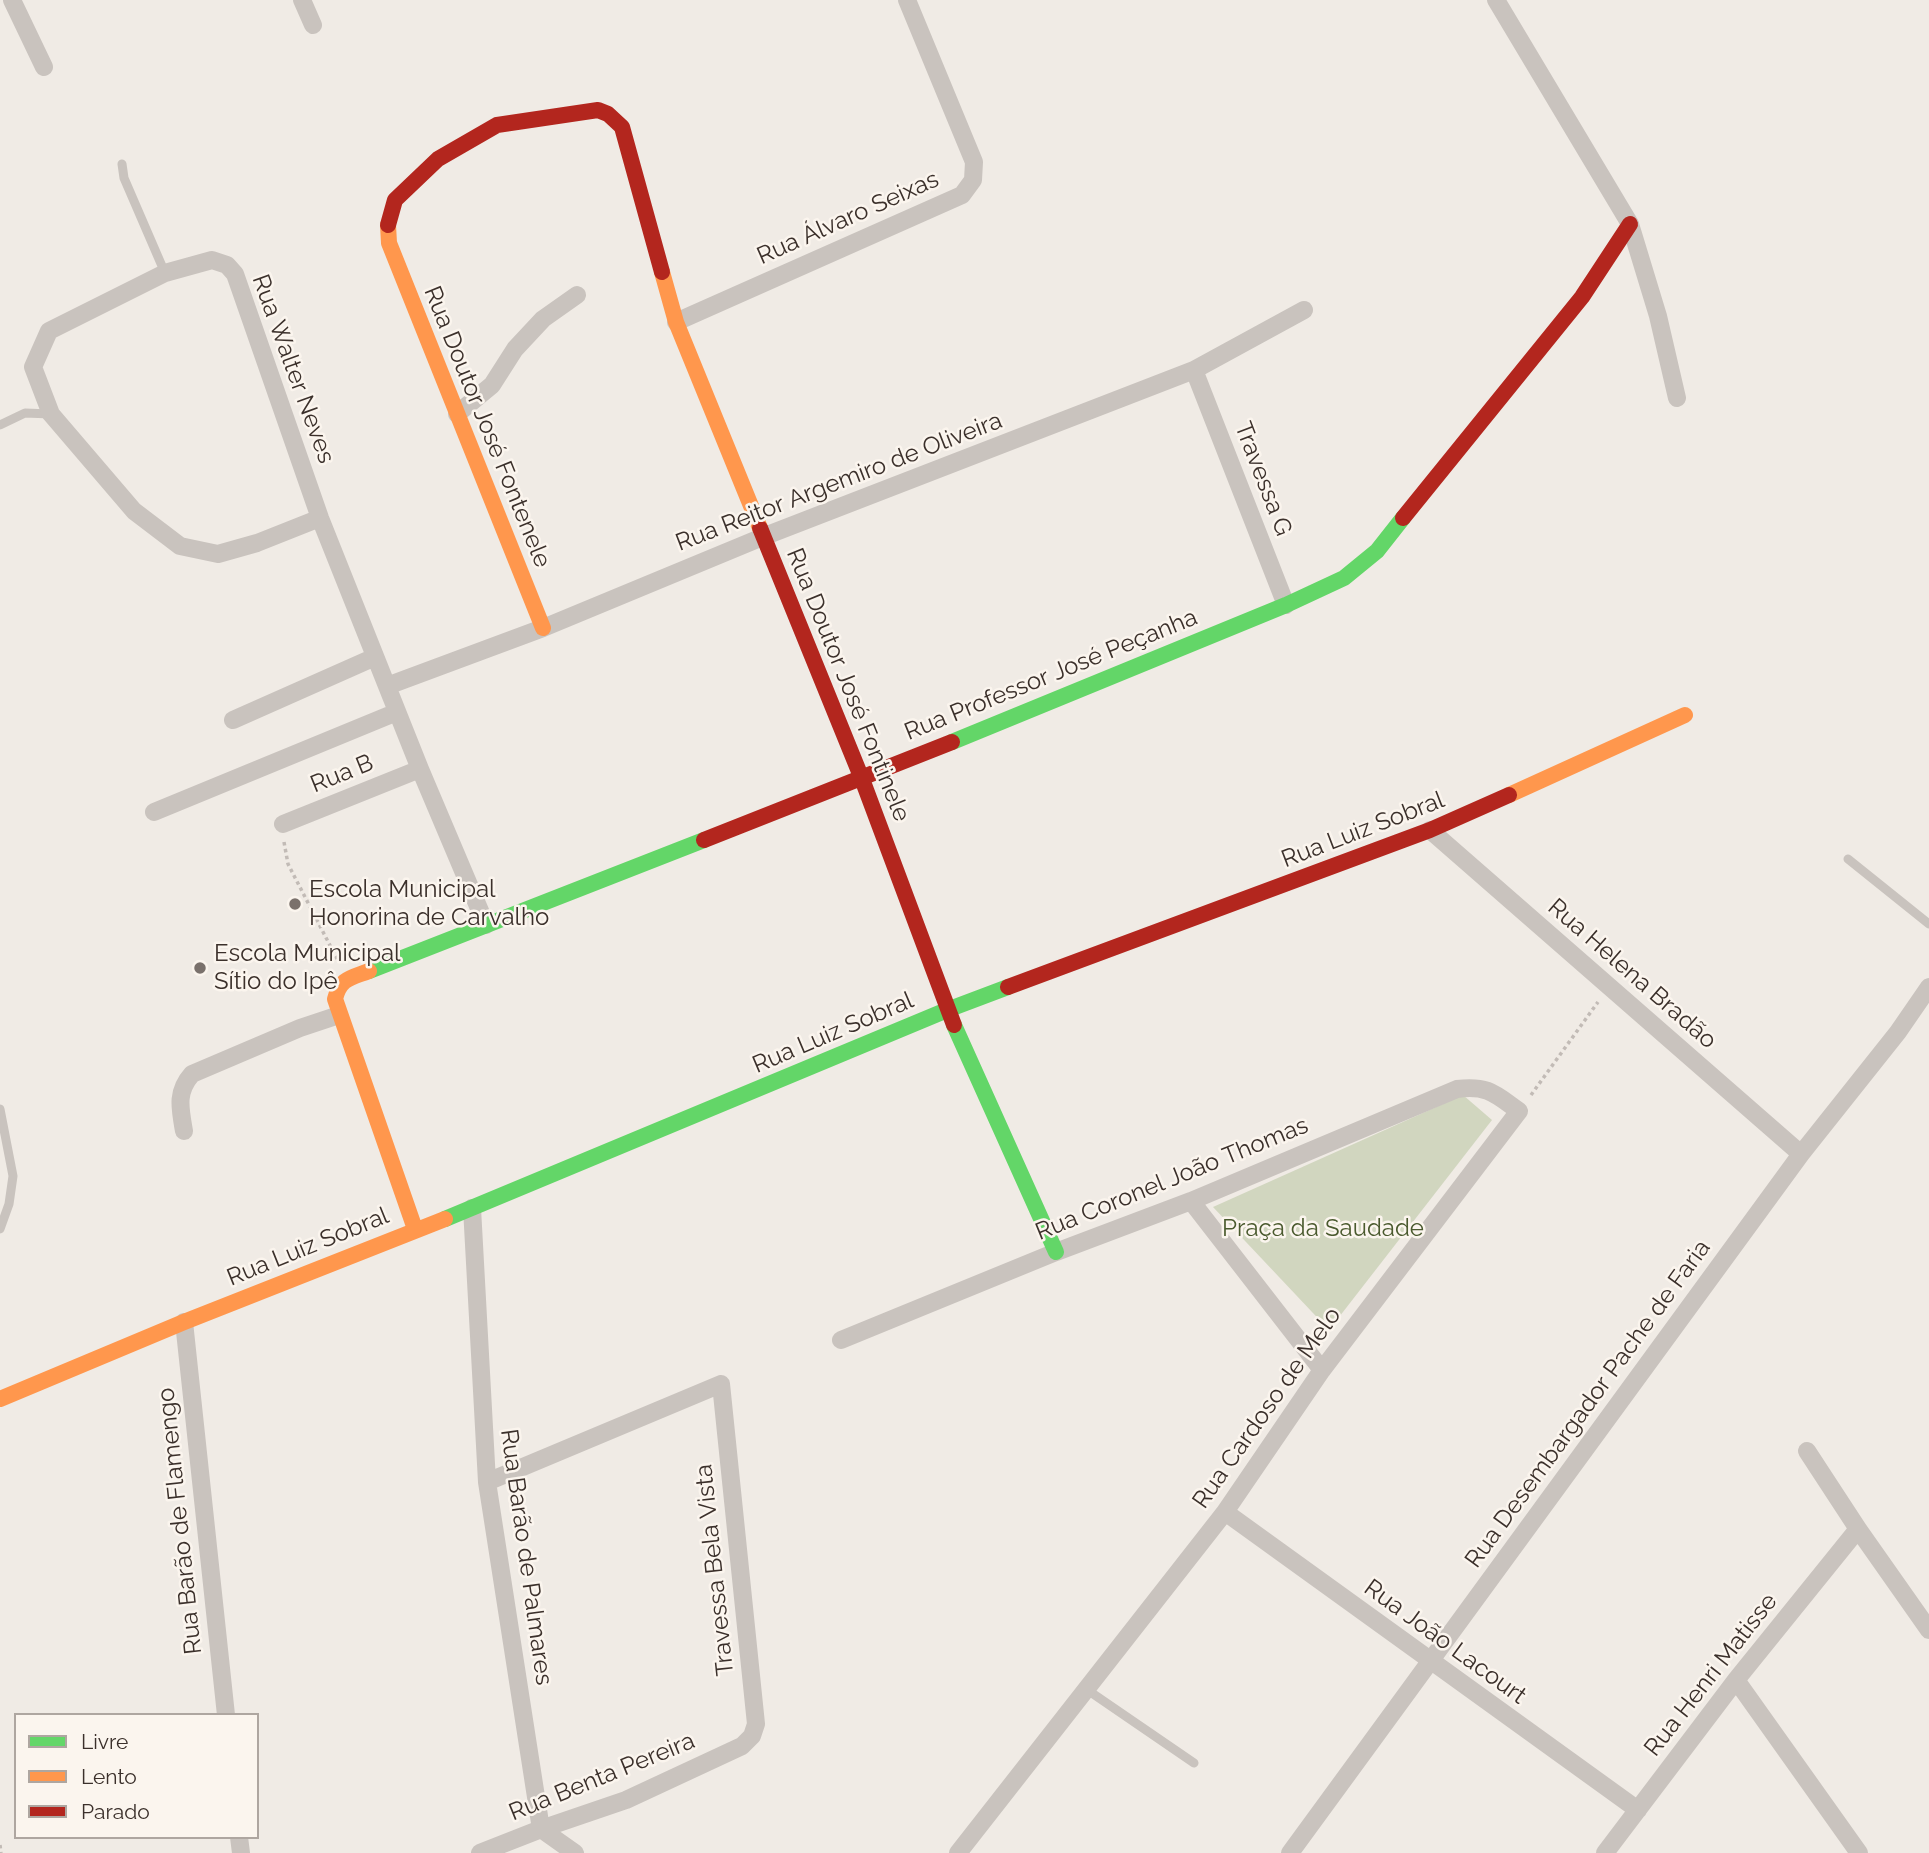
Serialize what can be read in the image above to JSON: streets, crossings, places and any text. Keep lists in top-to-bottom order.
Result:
{
  "streets": {
    "street": [
      "Rua Álvaro Seixas",
      "Rua Walter Neves",
      "Rua Doutor José Fontenele",
      "Travessa G",
      "Rua Reitor Argemiro de Oliveira",
      "Rua Professor José Peçanha",
      "Rua Doutor José Fontinele",
      "Rua B",
      "Rua Luiz Sobral",
      "Rua Helena Bradão",
      "Rua Coronel João Thomas",
      "Rua Desembargador Pache de Faria",
      "Rua Cardoso de Melo",
      "Rua Barão de Flamengo",
      "Rua Barão de Palmares",
      "Travessa Bela Vista",
      "Rua João Lacourt",
      "Rua Henri Matisse",
      "Rua Benta Pereira"
    ]
  },
  "crossings": [
    ["Rua Álvaro Seixas", "Rua Doutor José Fontinele"],
    ["Rua Walter Neves", "Rua Reitor Argemiro de Oliveira"],
    ["Rua Walter Neves", "Rua Professor José Peçanha"],
    ["Rua Walter Neves", "Rua B"],
    ["Rua Doutor José Fontenele", "Rua Reitor Argemiro de Oliveira"],
    ["Rua Doutor José Fontenele", "Rua Doutor José Fontinele"],
    ["Travessa G", "Rua Reitor Argemiro de Oliveira"],
    ["Travessa G", "Rua Professor José Peçanha"],
    ["Rua Reitor Argemiro de Oliveira", "Rua Doutor José Fontinele"],
    ["Rua Professor José Peçanha", "Rua Doutor José Fontinele"],
    ["Rua Doutor José Fontinele", "Rua Luiz Sobral"],
    ["Rua Doutor José Fontinele", "Rua Coronel João Thomas"],
    ["Rua Luiz Sobral", "Rua Helena Bradão"],
    ["Rua Luiz Sobral", "Rua Barão de Flamengo"],
    ["Rua Luiz Sobral", "Rua Barão de Palmares"],
    ["Rua Helena Bradão", "Rua Desembargador Pache de Faria"],
    ["Rua Coronel João Thomas", "Rua Cardoso de Melo"],
    ["Rua Desembargador Pache de Faria", "Rua João Lacourt"],
    ["Rua Cardoso de Melo", "Rua João Lacourt"],
    ["Rua Barão de Palmares", "Travessa Bela Vista"],
    ["Rua Barão de Palmares", "Rua Benta Pereira"],
    ["Travessa Bela Vista", "Rua Benta Pereira"],
    ["Rua João Lacourt", "Rua Henri Matisse"]
  ],
  "parks": ["Praça da Saudade"],
  "places": ["Escola Municipal Honorina de Carvalho", "Escola Municipal Sítio do Ipê"],
  "legend": ["Livre", "Lento", "Parado"]
}
